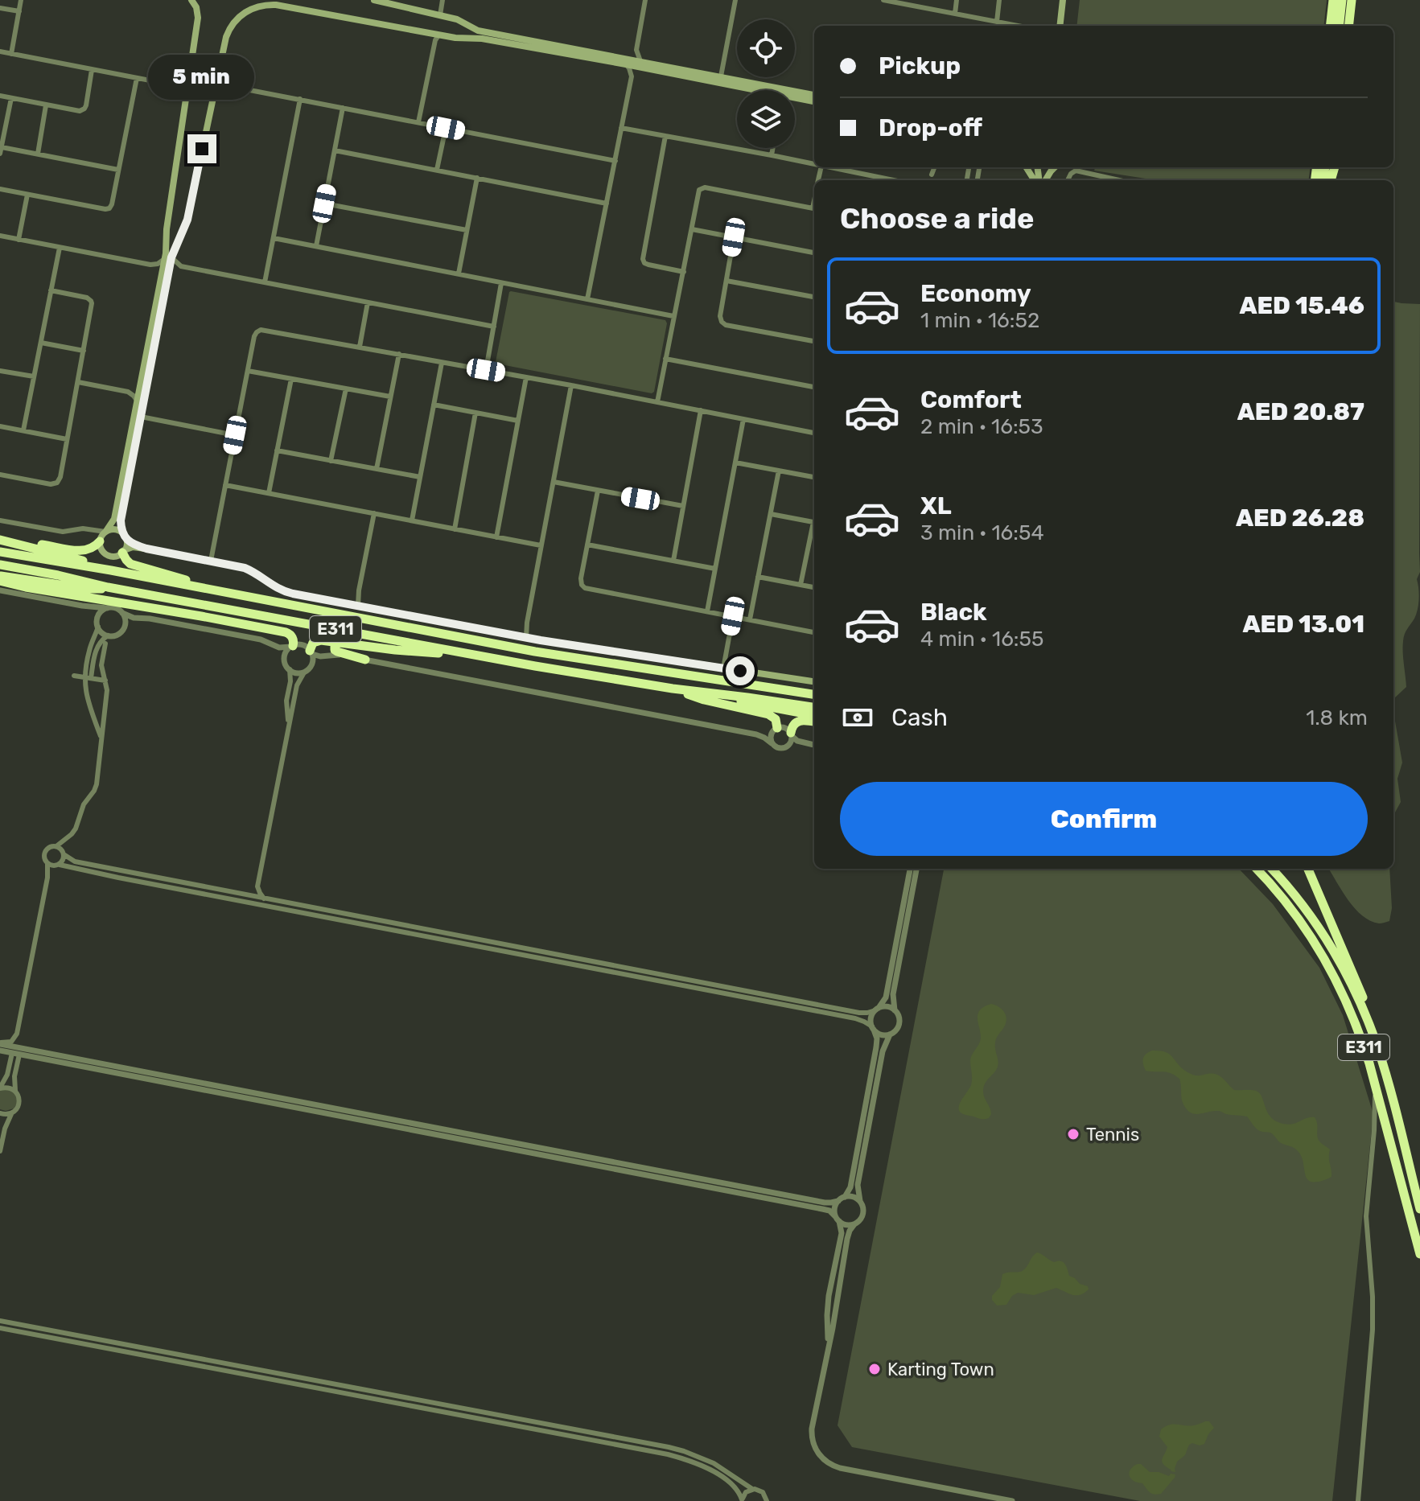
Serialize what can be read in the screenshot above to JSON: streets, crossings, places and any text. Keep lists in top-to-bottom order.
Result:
{
  "streets": {
    "highway": ["E311"]
  },
  "places": ["Tennis", "Karting Town"],
  "page": {
    "banner": ["Pickup", "Drop-off"],
    "bubble": "5 min",
    "heading": "Choose a ride",
    "list": [
      {
        "name": "Economy",
        "note": "1 min · 16:52",
        "value": "AED 15.46"
      },
      {
        "name": "Comfort",
        "note": "2 min · 16:53",
        "value": "AED 20.87"
      },
      {
        "name": "XL",
        "note": "3 min · 16:54",
        "value": "AED 26.28"
      },
      {
        "name": "Black",
        "note": "4 min · 16:55",
        "value": "AED 13.01"
      }
    ],
    "pay": ["Cash", "1.8 km"],
    "buttons": "Confirm"
  }
}
